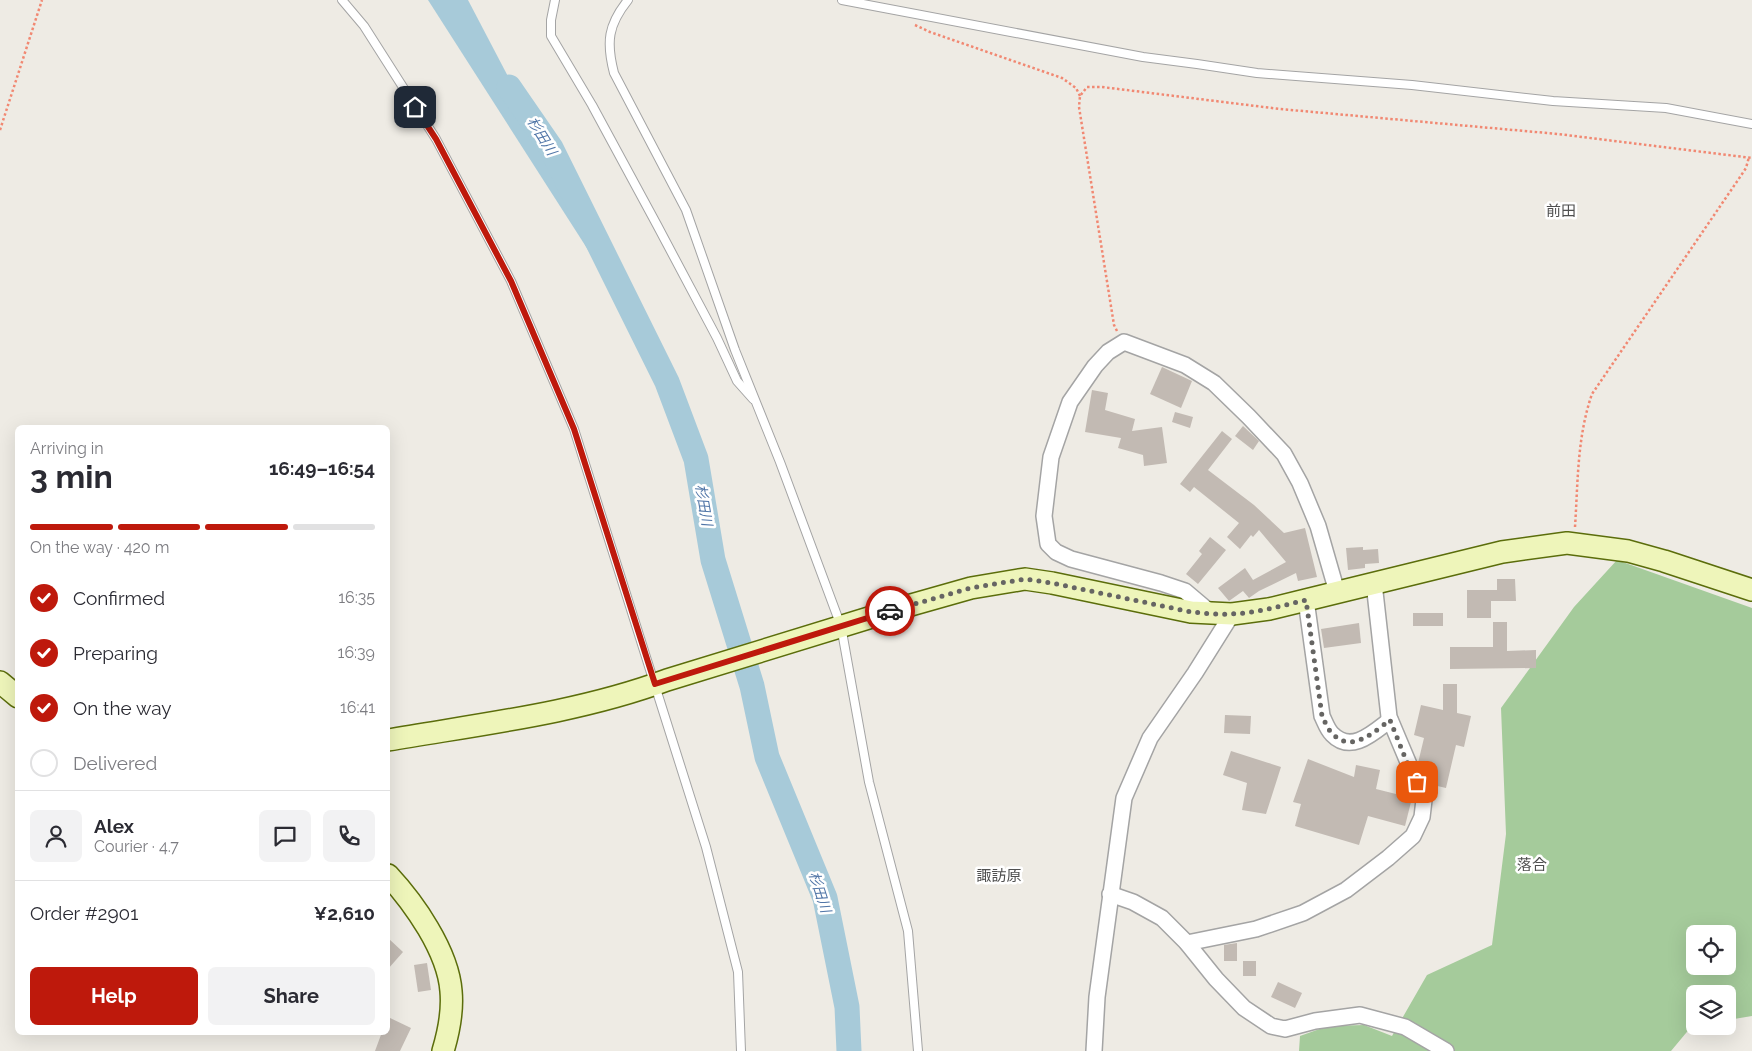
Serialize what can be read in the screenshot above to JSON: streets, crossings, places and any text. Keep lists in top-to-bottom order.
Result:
{
  "districts": ["前田", "落合", "諏訪原"],
  "water": ["杉田川"],
  "page": {
    "heading": ["3 min", "Arriving in", "16:49–16:54"],
    "panel": [
      "Alex",
      "Courier · 4.7",
      "Order #2901",
      "¥2,610"
    ],
    "bar": "On the way · 420 m",
    "list": [
      ["Confirmed", "16:35"],
      ["Preparing", "16:39"],
      ["On the way", "16:41"],
      "Delivered"
    ],
    "buttons": ["Help", "Share"]
  }
}
